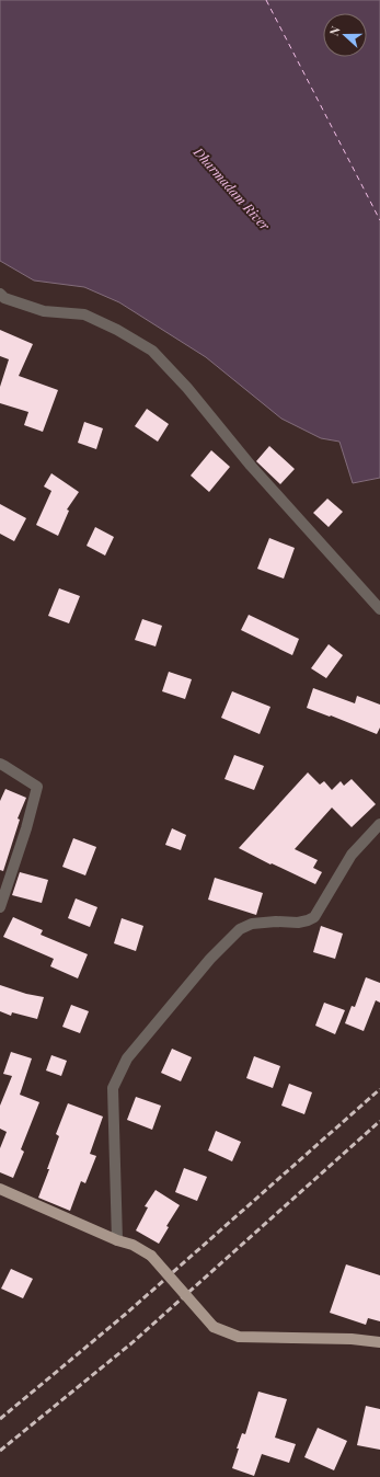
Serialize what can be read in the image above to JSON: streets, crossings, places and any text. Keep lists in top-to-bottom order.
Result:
{
  "water": ["Dharmadam River"],
  "north": "left"
}
